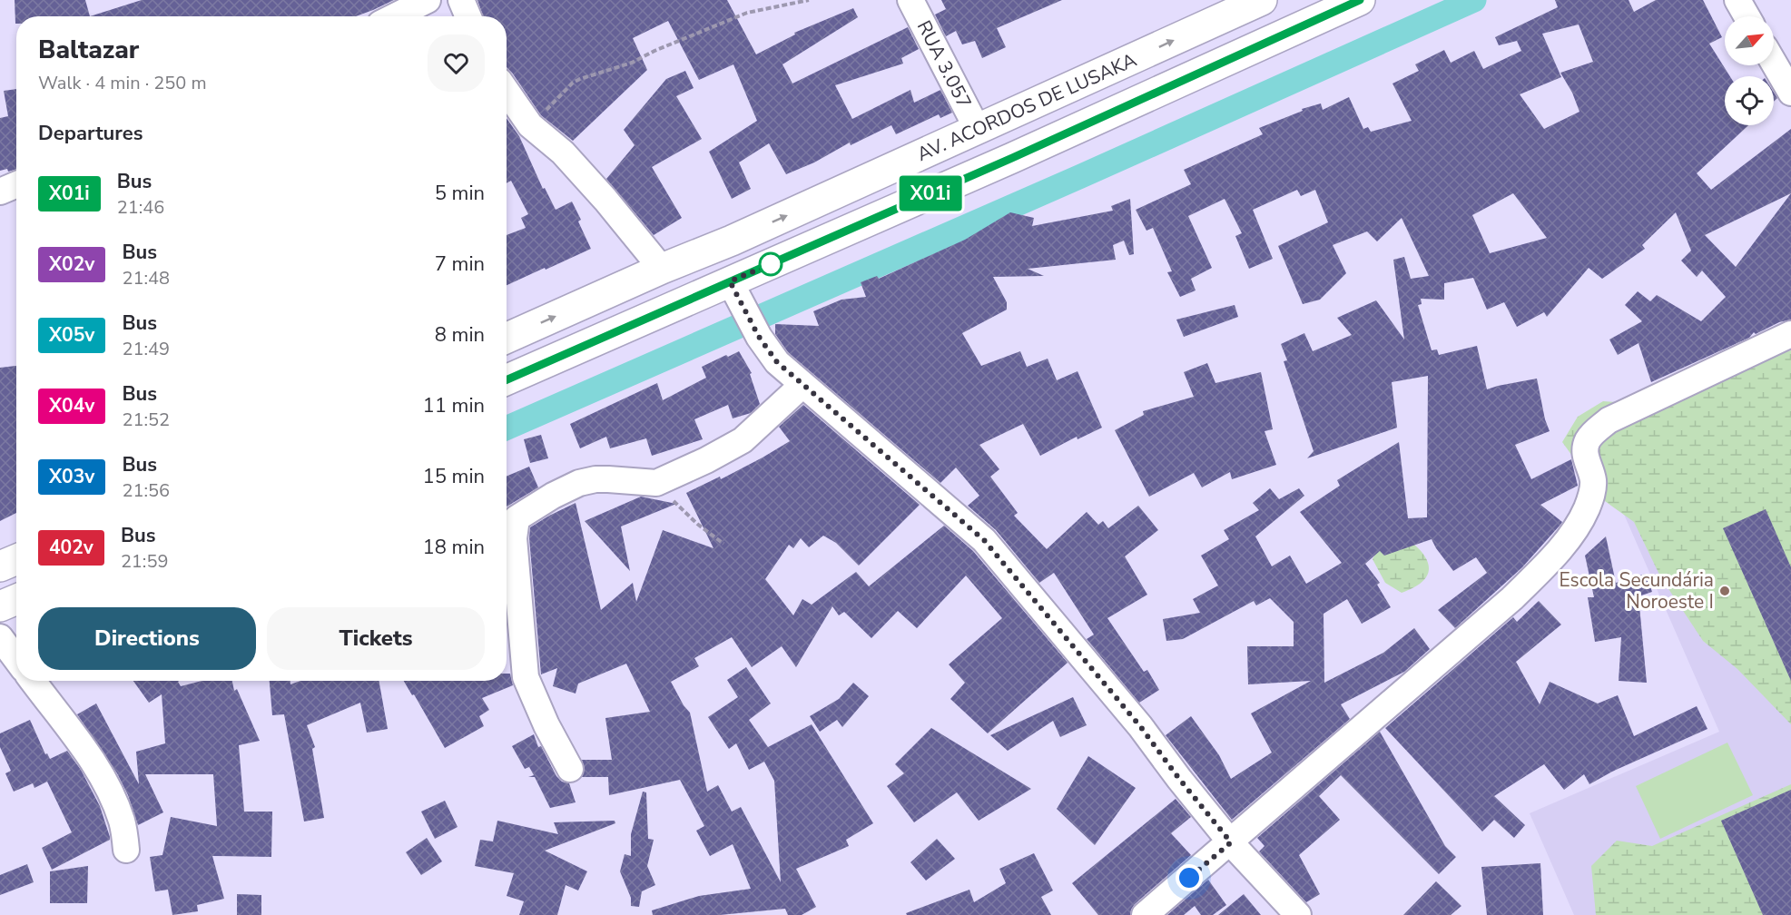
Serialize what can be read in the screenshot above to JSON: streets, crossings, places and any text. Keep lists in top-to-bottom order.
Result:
{
  "streets": {
    "main road": ["AV. ACORDOS DE LUSAKA"],
    "street": ["RUA 3.057"]
  },
  "crossings": [
    ["RUA 3.057", "AV. ACORDOS DE LUSAKA"]
  ],
  "places": ["Escola Secundária Noroeste I"],
  "lines": ["bus line X01i"],
  "north": "top right",
  "page": {
    "on_map": "X01i",
    "heading": [
      ["Baltazar", "Walk · 4 min · 250 m"],
      "Departures"
    ],
    "list": [
      {
        "mark": "X01i",
        "name": "Bus",
        "note": "21:46",
        "value": "5 min"
      },
      {
        "mark": "X02v",
        "name": "Bus",
        "note": "21:48",
        "value": "7 min"
      },
      {
        "mark": "X05v",
        "name": "Bus",
        "note": "21:49",
        "value": "8 min"
      },
      {
        "mark": "X04v",
        "name": "Bus",
        "note": "21:52",
        "value": "11 min"
      },
      {
        "mark": "X03v",
        "name": "Bus",
        "note": "21:56",
        "value": "15 min"
      },
      {
        "mark": "402v",
        "name": "Bus",
        "note": "21:59",
        "value": "18 min"
      }
    ],
    "buttons": ["Directions", "Tickets"]
  }
}
